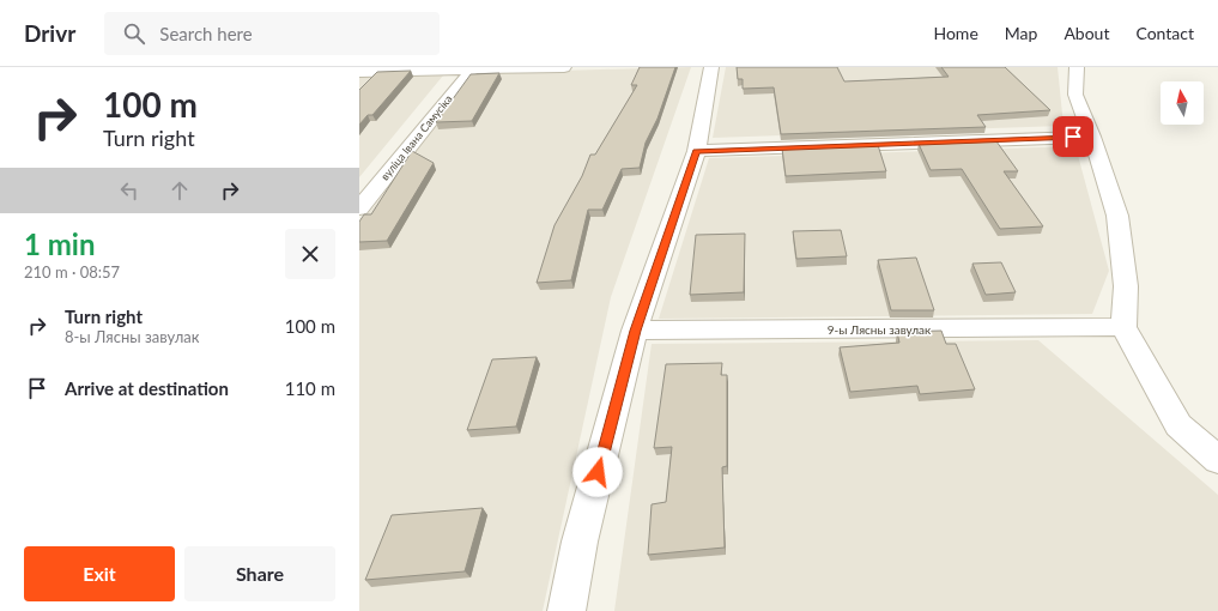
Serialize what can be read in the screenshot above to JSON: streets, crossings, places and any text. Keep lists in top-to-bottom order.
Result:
{
  "streets": {
    "street": ["вуліца Івана Самусіка", "9-ы Лясны завулак"]
  },
  "north": "top",
  "page": {
    "header": "Drivr",
    "search": "Search here",
    "nav": [
      "Home",
      "Map",
      "About",
      "Contact"
    ],
    "turn": ["100 m", "Turn right"],
    "heading": ["1 min", "210 m · 08:57"],
    "list": [
      {
        "name": "Turn right",
        "note": "8-ы Лясны завулак",
        "value": "100 m"
      },
      {
        "name": "Arrive at destination",
        "value": "110 m"
      }
    ],
    "buttons": ["Exit", "Share"]
  }
}
